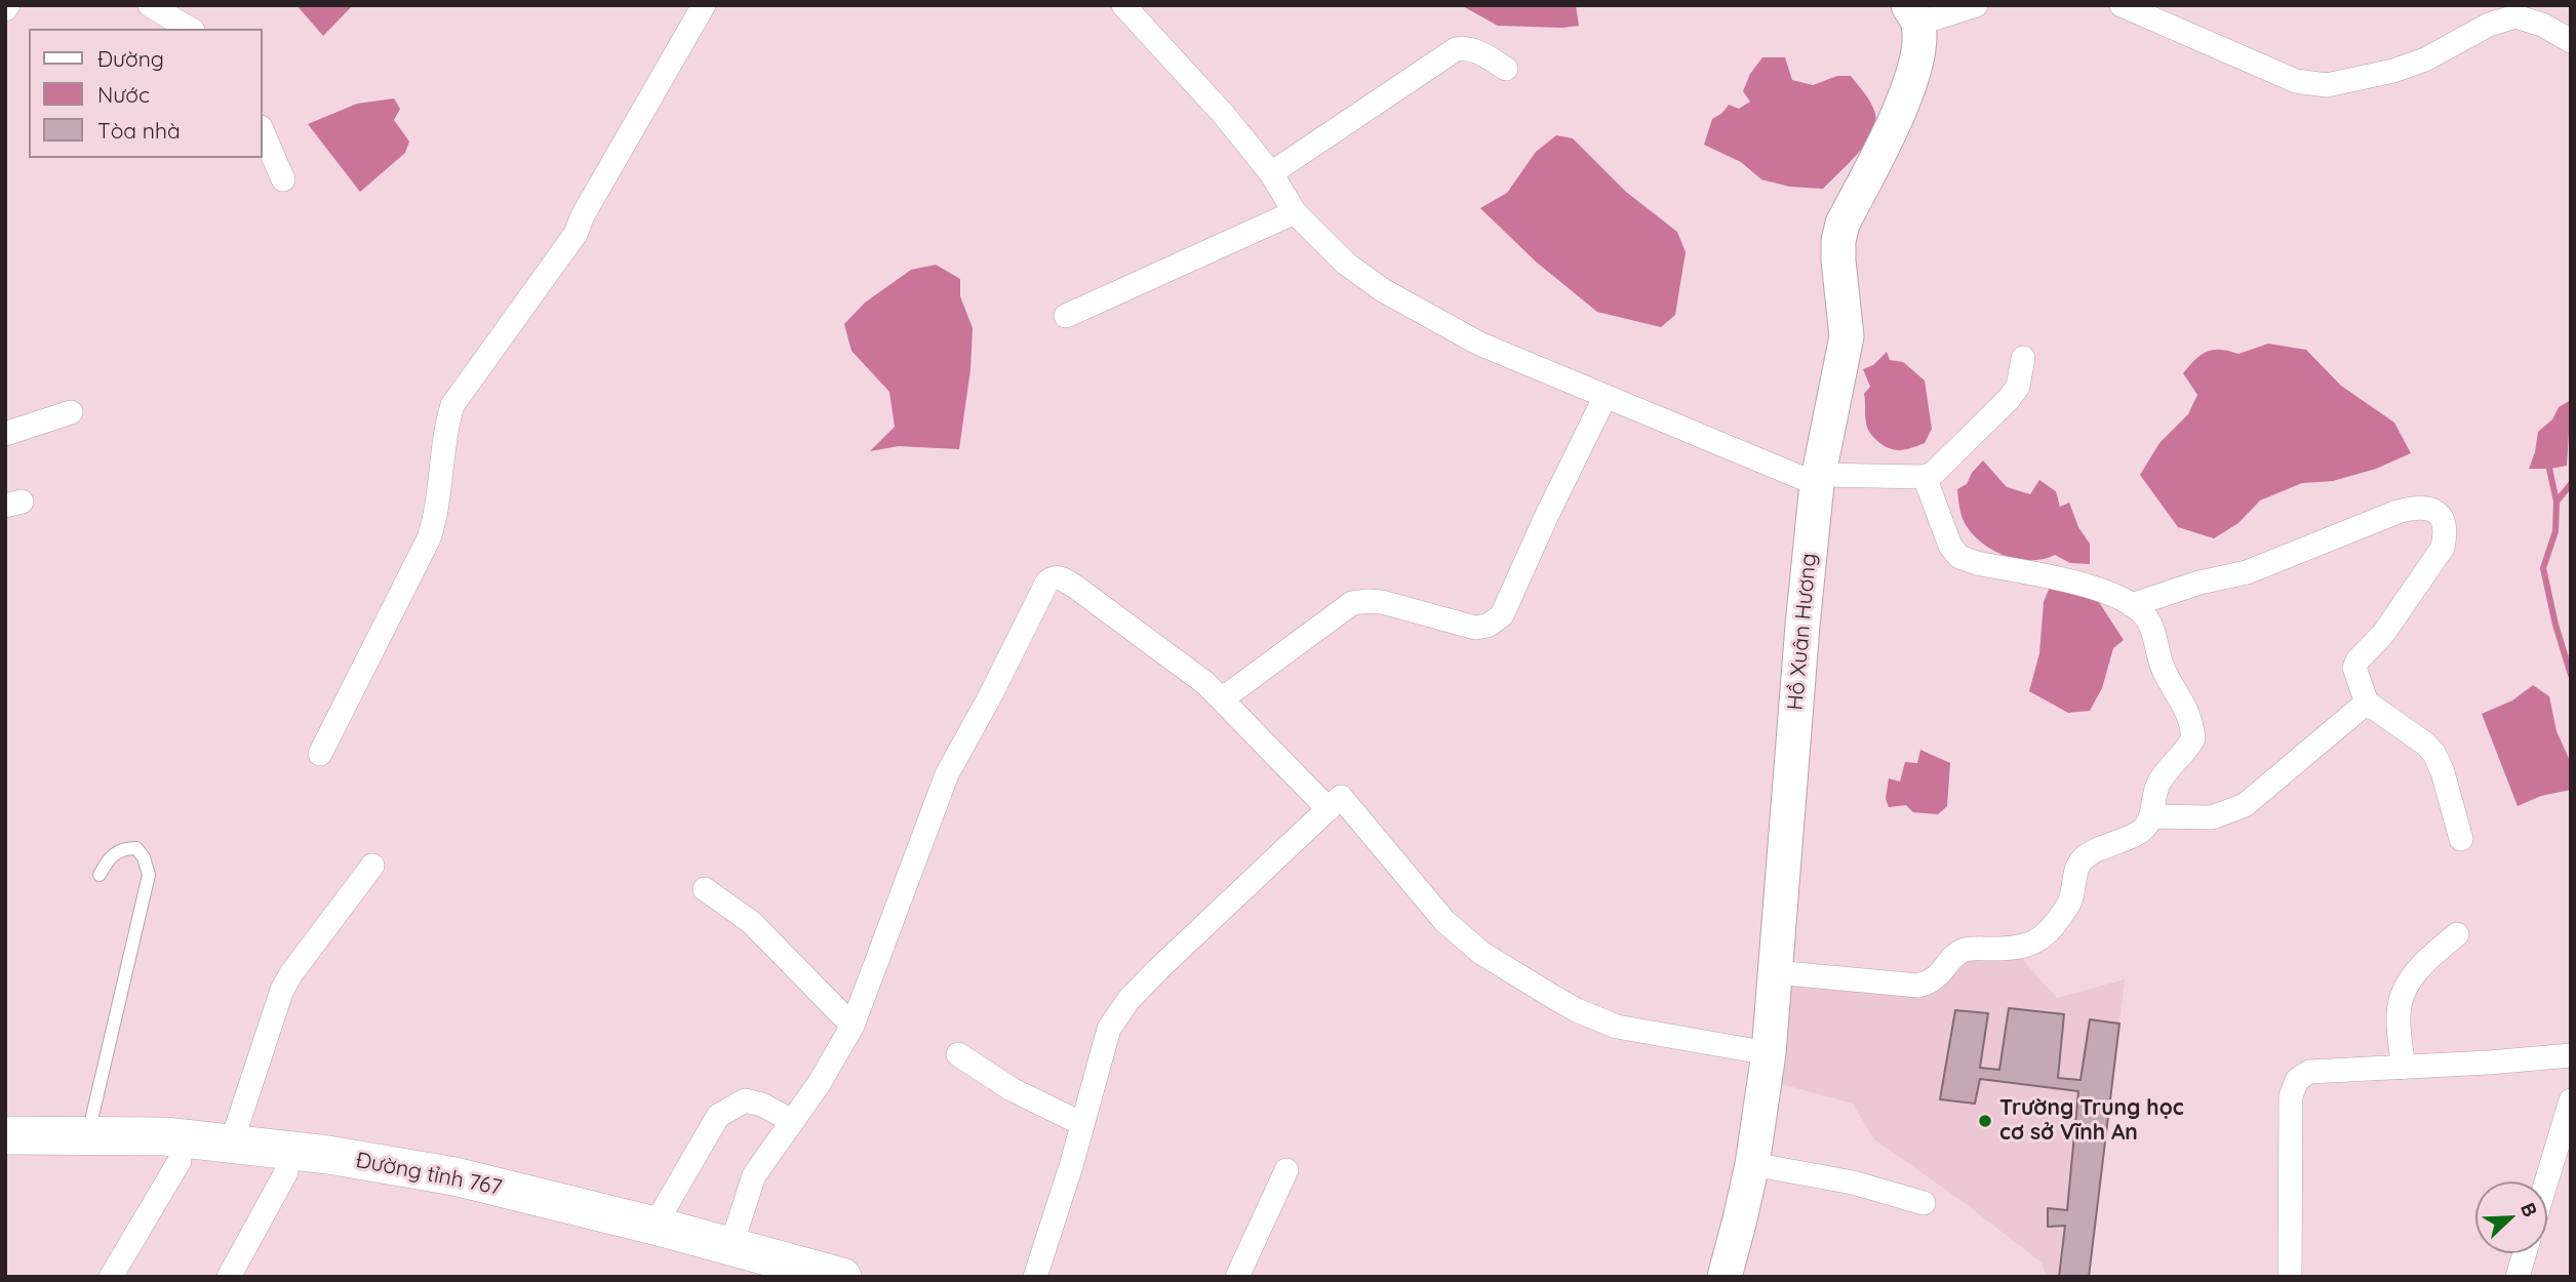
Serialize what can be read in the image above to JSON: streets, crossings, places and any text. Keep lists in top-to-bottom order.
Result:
{
  "streets": {
    "main road": ["Đường tỉnh 767"],
    "street": ["Hồ Xuân Hương"]
  },
  "places": ["Trường Trung học cơ sở Vĩnh An"],
  "legend": ["Đường", "Nước", "Tòa nhà"],
  "north": "top right"
}
